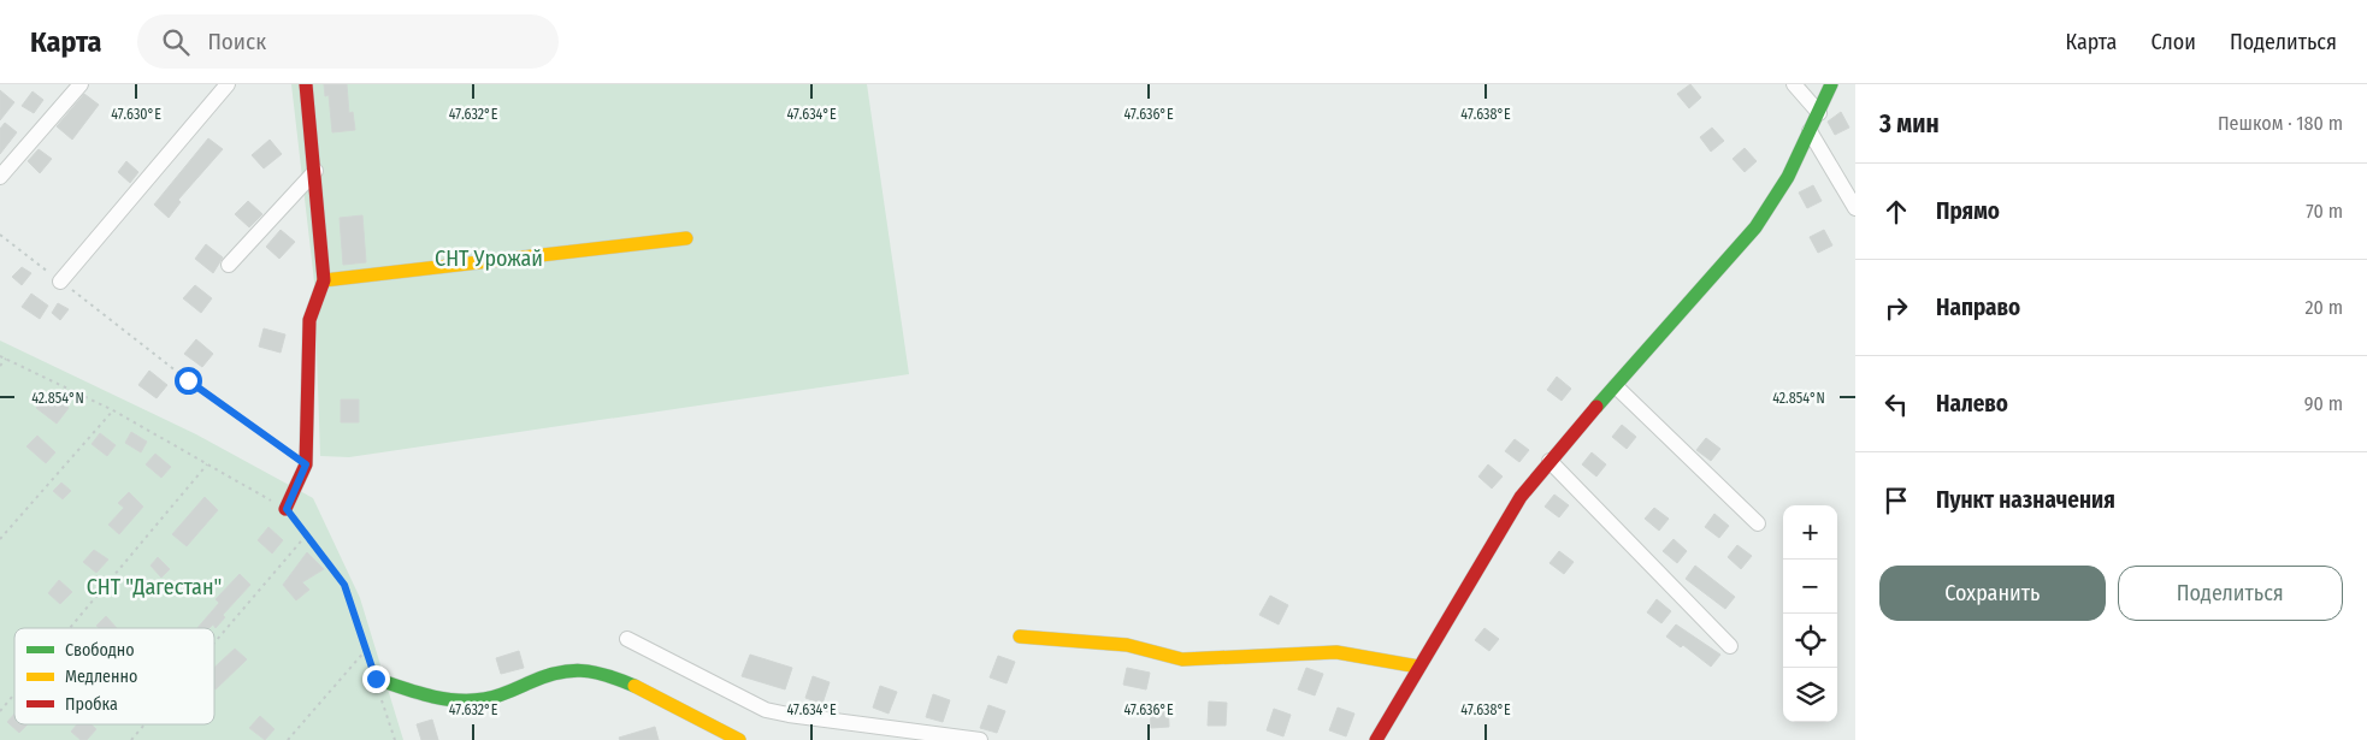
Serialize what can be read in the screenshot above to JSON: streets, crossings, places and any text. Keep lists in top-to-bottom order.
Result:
{
  "parks": ["СНТ Урожай", "СНТ \"Дагестан\""],
  "legend": ["Свободно", "Медленно", "Пробка"],
  "page": {
    "header": "Карта",
    "search": "Поиск",
    "nav": ["Карта", "Слои", "Поделиться"],
    "heading": ["3 мин", "Пешком · 180 m"],
    "list": [
      ["Прямо", "70 m"],
      ["Направо", "20 m"],
      ["Налево", "90 m"],
      "Пункт назначения"
    ],
    "map_buttons": ["+", "−"],
    "buttons": ["Сохранить", "Поделиться"]
  },
  "coordinates": [
    "47.630°E",
    "47.632°E",
    "47.634°E",
    "47.636°E",
    "47.638°E",
    "42.854°N"
  ]
}
